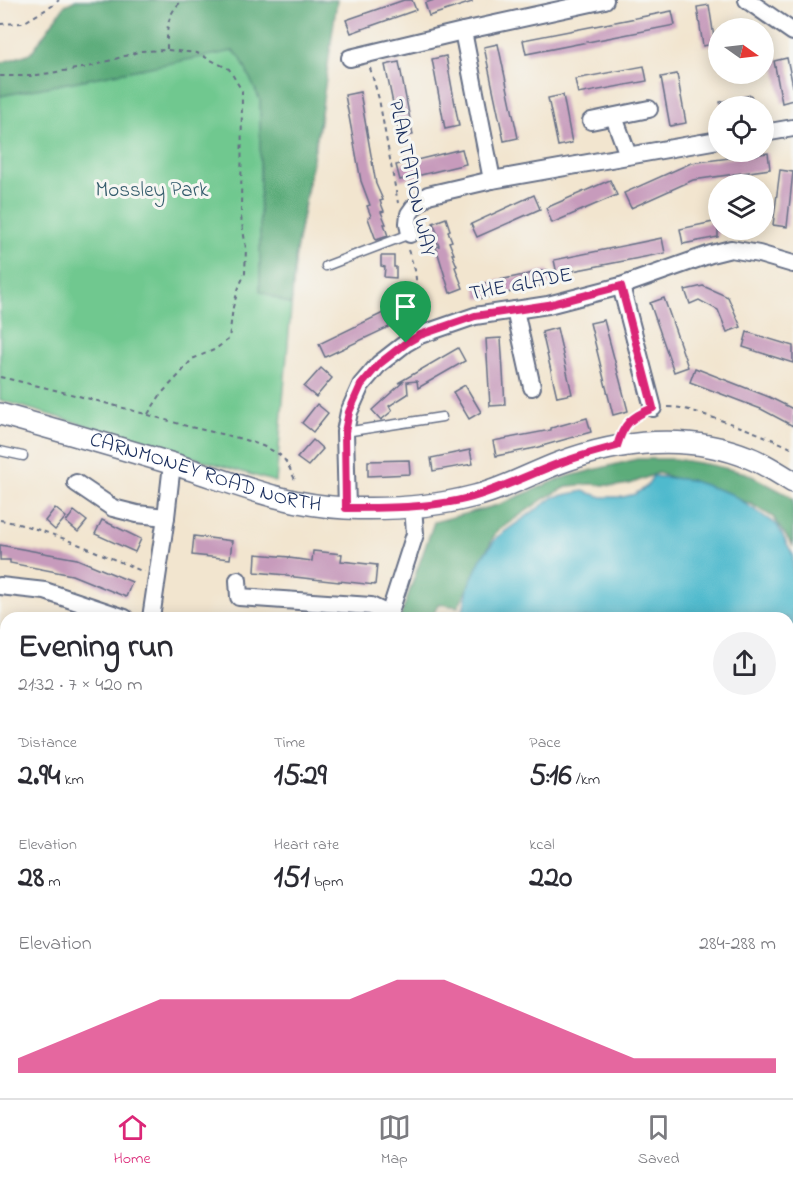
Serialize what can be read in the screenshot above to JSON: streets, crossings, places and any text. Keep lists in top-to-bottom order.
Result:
{
  "streets": {
    "street": ["THE GLADE", "CARNMONEY ROAD NORTH"],
    "path": ["PLANTATION WAY"]
  },
  "crossings": [
    ["PLANTATION WAY", "THE GLADE"],
    ["THE GLADE", "CARNMONEY ROAD NORTH"]
  ],
  "parks": ["Mossley Park"],
  "north": "right",
  "page": {
    "heading": ["Evening run", "21:32 · 7 × 420 m"],
    "stats": [
      ["Distance", "2.94 km"],
      ["Time", "15:29"],
      ["Pace", "5:16 /km"],
      ["Elevation", "28 m"],
      ["Heart rate", "151 bpm"],
      ["kcal", "220"]
    ],
    "chart": ["Elevation", "284–288 m"],
    "tabs": ["Home", "Map", "Saved"]
  }
}
